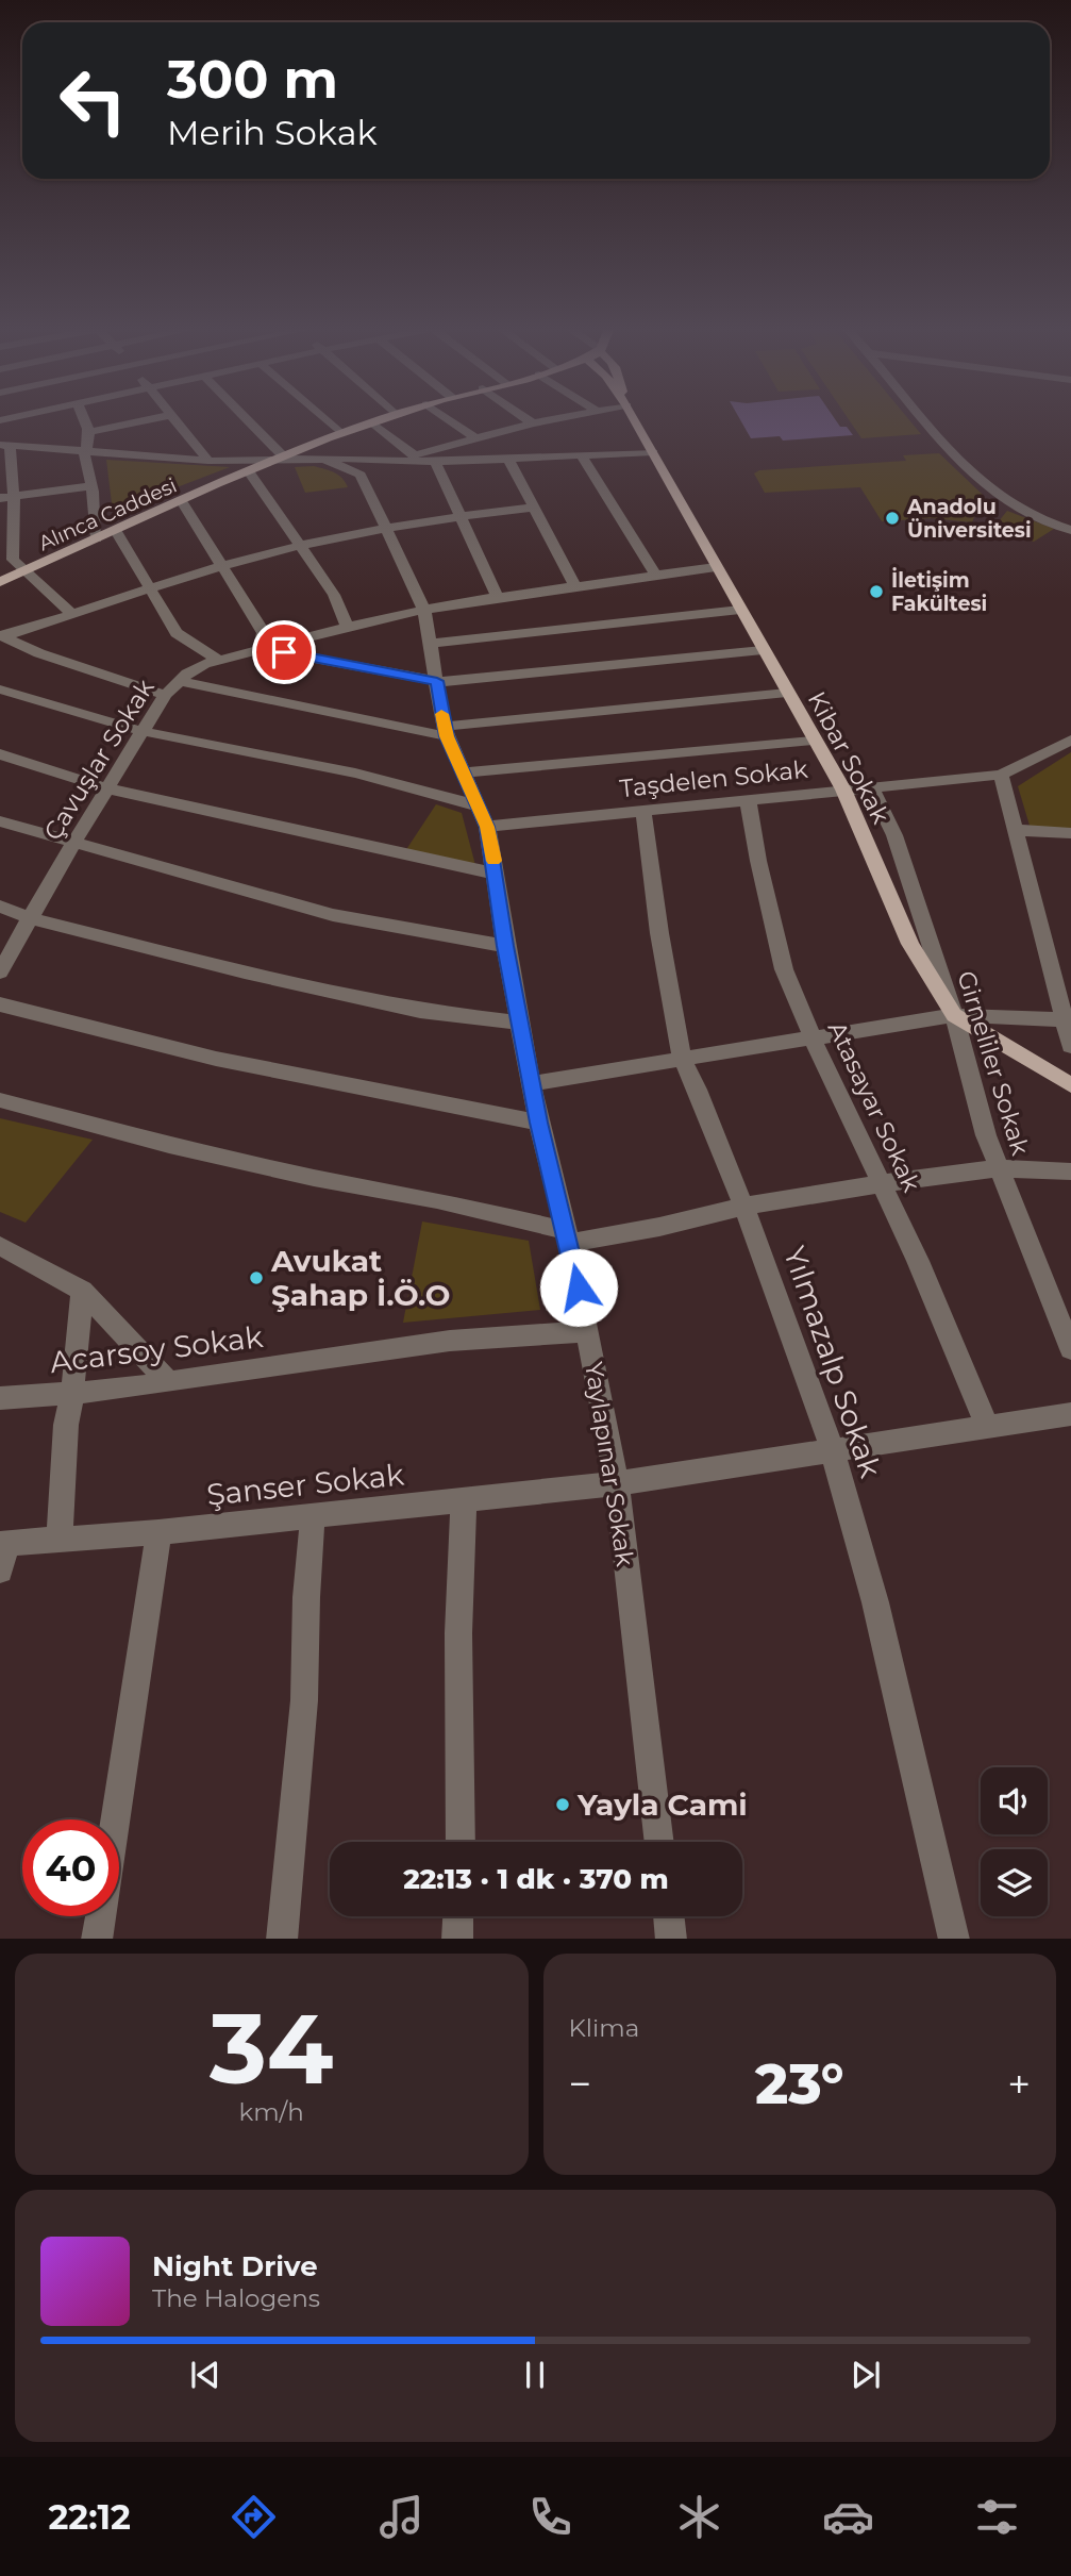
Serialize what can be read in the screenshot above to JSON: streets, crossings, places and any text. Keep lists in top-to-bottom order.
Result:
{
  "streets": {
    "main road": ["Alınca Caddesi", "Kibar Sokak"],
    "street": [
      "Çavuşlar Sokak",
      "Taşdelen Sokak",
      "Girneliler Sokak",
      "Atasayar Sokak",
      "Acarsoy Sokak",
      "Yılmazalp Sokak",
      "Yaylapınar Sokak",
      "Şanser Sokak"
    ]
  },
  "crossings": [
    ["Kibar Sokak", "Çavuşlar Sokak"],
    ["Kibar Sokak", "Taşdelen Sokak"],
    ["Kibar Sokak", "Girneliler Sokak"],
    ["Çavuşlar Sokak", "Yaylapınar Sokak"],
    ["Taşdelen Sokak", "Girneliler Sokak"],
    ["Taşdelen Sokak", "Atasayar Sokak"],
    ["Taşdelen Sokak", "Yılmazalp Sokak"],
    ["Taşdelen Sokak", "Yaylapınar Sokak"],
    ["Atasayar Sokak", "Şanser Sokak"],
    ["Acarsoy Sokak", "Yaylapınar Sokak"],
    ["Yılmazalp Sokak", "Şanser Sokak"],
    ["Yaylapınar Sokak", "Şanser Sokak"]
  ],
  "places": [
    "Anadolu Üniversitesi",
    "İletişim Fakültesi",
    "Avukat Şahap İ.Ö.O",
    "Yayla Cami"
  ],
  "page": {
    "turn": ["300 m", "Merih Sokak"],
    "limit": "40",
    "trip": "22:13 · 1 dk · 370 m",
    "tile": [
      ["34", "km/h"],
      "Klima"
    ],
    "heat": ["−", "23°", "+"],
    "song": ["Night Drive", "The Halogens"],
    "tabs": "22:12"
  }
}
